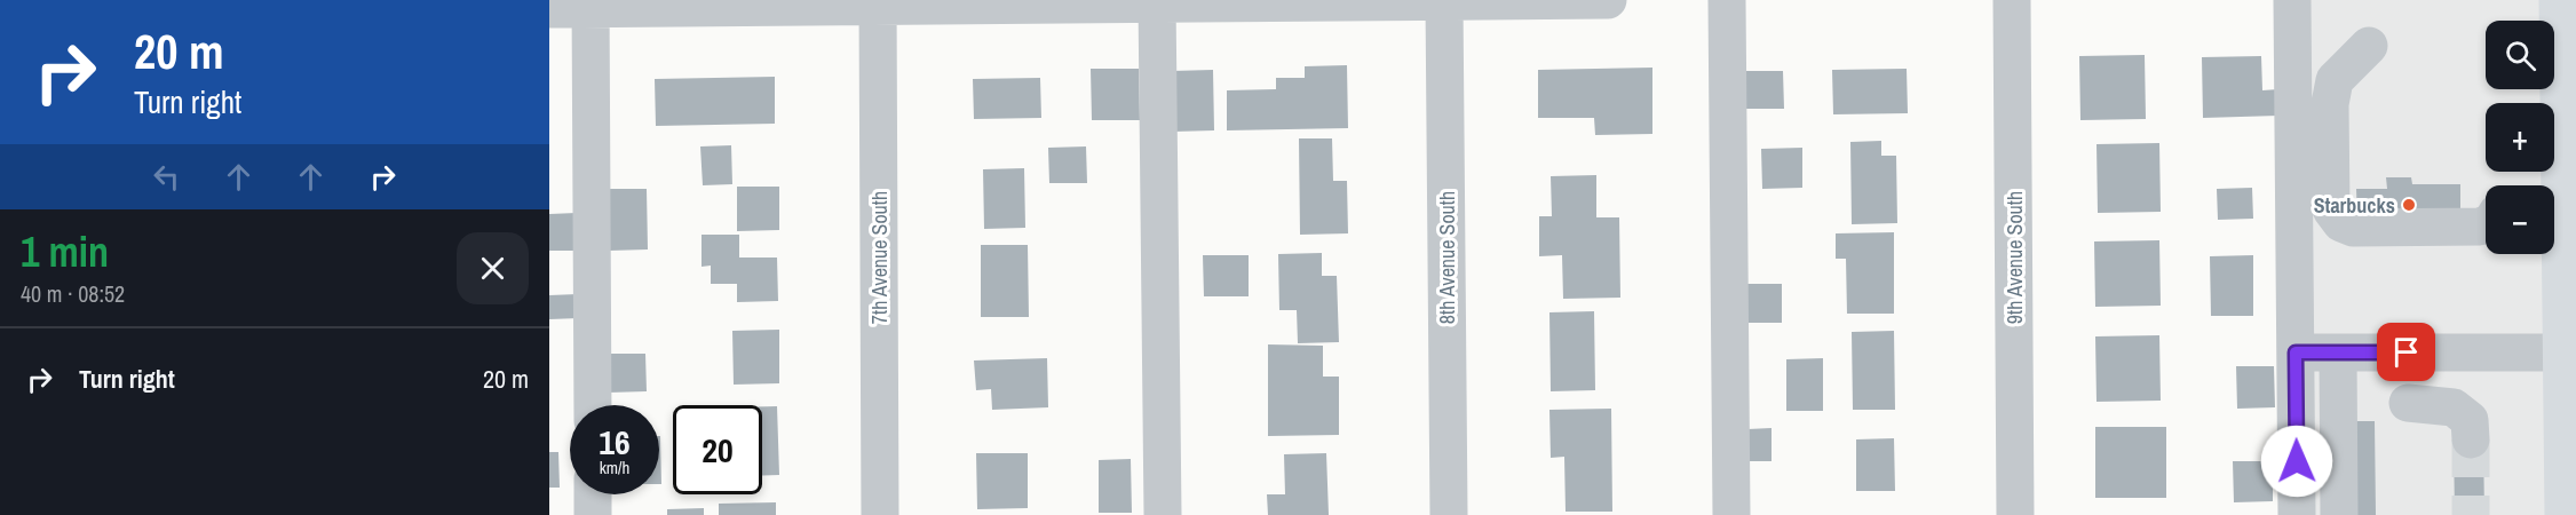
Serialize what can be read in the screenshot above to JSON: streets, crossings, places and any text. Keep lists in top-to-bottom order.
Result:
{
  "streets": {
    "street": ["7th Avenue South", "8th Avenue South", "9th Avenue South"]
  },
  "places": ["Starbucks"],
  "page": {
    "turn": ["20 m", "Turn right"],
    "map_buttons": ["+", "−"],
    "heading": ["1 min", "40 m · 08:52"],
    "list": [
      {
        "name": "Turn right",
        "value": "20 m"
      }
    ],
    "speed": "16 km/h",
    "limit": "20"
  }
}
